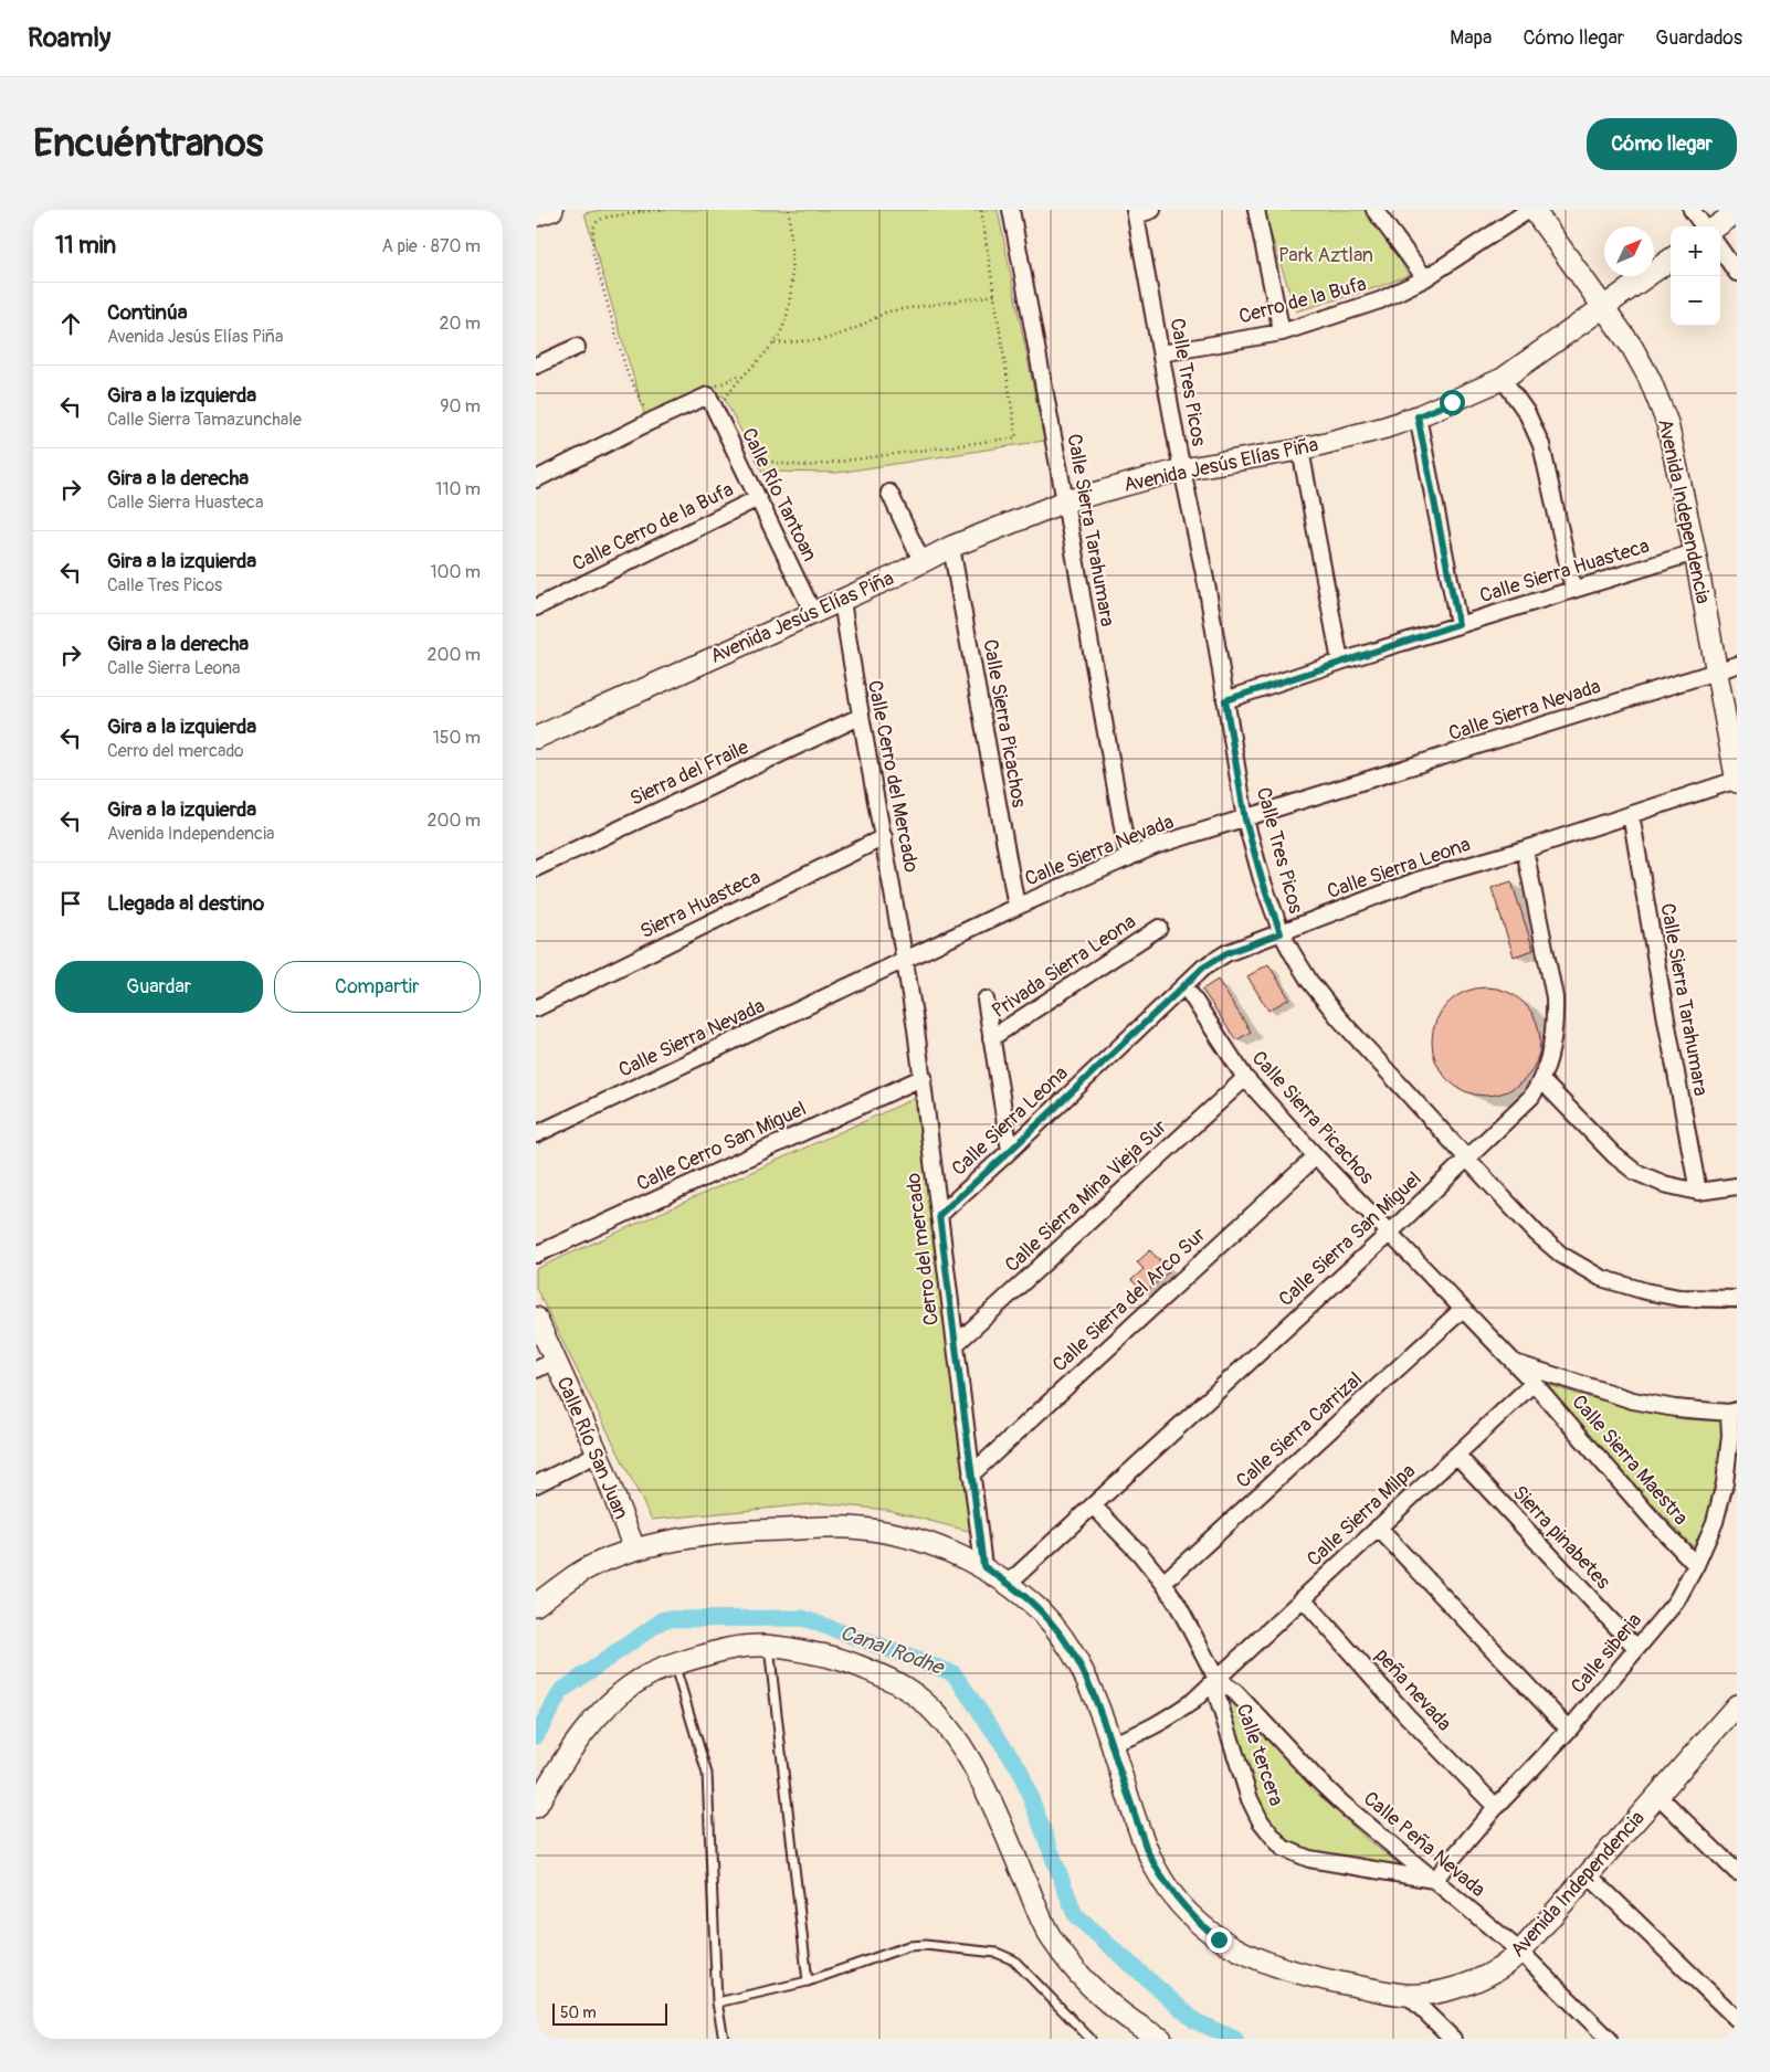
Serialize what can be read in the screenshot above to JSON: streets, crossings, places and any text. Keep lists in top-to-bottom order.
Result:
{
  "streets": {
    "street": [
      "Cerro de la Bufa",
      "Calle Tres Picos",
      "Avenida Jesús Elías Piña",
      "Calle Río Tantoan",
      "Avenida Independencia",
      "Calle Cerro de la Bufa",
      "Calle Sierra Tarahumara",
      "Calle Sierra Huasteca",
      "Calle Sierra Nevada",
      "Calle Sierra Picachos",
      "Sierra del Fraile",
      "Calle Cerro del Mercado",
      "Calle Sierra Leona",
      "Sierra Huasteca",
      "Privada Sierra Leona",
      "Calle Cerro San Miguel",
      "Calle Sierra Mina Vieja Sur",
      "Calle Sierra San Miguel",
      "Cerro del mercado",
      "Calle Sierra del Arco Sur",
      "Calle Sierra Carrizal",
      "Calle Río San Juan",
      "Calle Sierra Maestra",
      "Calle Sierra Milpa",
      "Sierra pinabetes",
      "Calle siberia",
      "peña nevada",
      "Calle tercera",
      "Calle Peña Nevada"
    ]
  },
  "crossings": [
    ["Cerro de la Bufa", "Calle Tres Picos"],
    ["Calle Tres Picos", "Avenida Jesús Elías Piña"],
    ["Calle Tres Picos", "Calle Sierra Huasteca"],
    ["Calle Tres Picos", "Calle Sierra Nevada"],
    ["Calle Tres Picos", "Calle Sierra Leona"],
    ["Calle Tres Picos", "Calle Sierra San Miguel"],
    ["Avenida Jesús Elías Piña", "Calle Río Tantoan"],
    ["Avenida Jesús Elías Piña", "Avenida Independencia"],
    ["Avenida Jesús Elías Piña", "Calle Sierra Tarahumara"],
    ["Avenida Jesús Elías Piña", "Calle Sierra Picachos"],
    ["Avenida Jesús Elías Piña", "Calle Cerro del Mercado"],
    ["Calle Río Tantoan", "Calle Cerro de la Bufa"],
    ["Avenida Independencia", "Calle Sierra Huasteca"],
    ["Avenida Independencia", "Calle Sierra Nevada"],
    ["Avenida Independencia", "Calle Sierra Leona"],
    ["Avenida Independencia", "Calle Sierra San Miguel"],
    ["Avenida Independencia", "Cerro del mercado"],
    ["Avenida Independencia", "Calle Río San Juan"],
    ["Avenida Independencia", "Calle Sierra Milpa"],
    ["Avenida Independencia", "Calle Peña Nevada"],
    ["Calle Sierra Tarahumara", "Calle Sierra Nevada"],
    ["Calle Sierra Tarahumara", "Calle Sierra Leona"],
    ["Calle Sierra Nevada", "Calle Sierra Picachos"],
    ["Calle Sierra Nevada", "Calle Cerro del Mercado"],
    ["Calle Sierra Nevada", "Cerro del mercado"],
    ["Calle Sierra Picachos", "Calle Sierra Leona"],
    ["Calle Sierra Picachos", "Calle Sierra Mina Vieja Sur"],
    ["Calle Sierra Picachos", "Calle Sierra San Miguel"],
    ["Calle Sierra Picachos", "Calle Sierra del Arco Sur"],
    ["Calle Sierra Picachos", "Calle Sierra Carrizal"],
    ["Calle Sierra Picachos", "Calle Sierra Maestra"],
    ["Calle Sierra Picachos", "Calle Sierra Milpa"],
    ["Calle Sierra Picachos", "Calle siberia"],
    ["Sierra del Fraile", "Calle Cerro del Mercado"],
    ["Calle Cerro del Mercado", "Sierra Huasteca"],
    ["Calle Cerro del Mercado", "Cerro del mercado"],
    ["Calle Sierra Leona", "Privada Sierra Leona"],
    ["Calle Sierra Leona", "Calle Sierra San Miguel"],
    ["Calle Sierra Leona", "Cerro del mercado"],
    ["Calle Cerro San Miguel", "Cerro del mercado"],
    ["Calle Sierra Mina Vieja Sur", "Cerro del mercado"],
    ["Cerro del mercado", "Calle Sierra del Arco Sur"],
    ["Calle Sierra Maestra", "Calle Sierra Milpa"],
    ["Calle Sierra Maestra", "Calle siberia"],
    ["Calle Sierra Milpa", "Sierra pinabetes"],
    ["Calle Sierra Milpa", "peña nevada"],
    ["Calle Sierra Milpa", "Calle tercera"],
    ["Calle Sierra Milpa", "Calle Peña Nevada"],
    ["Sierra pinabetes", "Calle siberia"],
    ["Calle siberia", "peña nevada"],
    ["Calle siberia", "Calle tercera"],
    ["Calle siberia", "Calle Peña Nevada"],
    ["Calle tercera", "Calle Peña Nevada"]
  ],
  "water": ["Canal Rodhe"],
  "parks": ["Park Aztlan"],
  "scale_bar": "50 m",
  "north": "top right",
  "page": {
    "header": "Roamly",
    "nav": ["Mapa", "Cómo llegar", "Guardados"],
    "buttons": [
      "Cómo llegar",
      ["Guardar", "Compartir"]
    ],
    "title": "Encuéntranos",
    "heading": ["11 min", "A pie · 870 m"],
    "map_buttons": ["+", "−"],
    "list": [
      ["Continúa", "Avenida Jesús Elías Piña", "20 m"],
      ["Gira a la izquierda", "Calle Sierra Tamazunchale", "90 m"],
      ["Gira a la derecha", "Calle Sierra Huasteca", "110 m"],
      ["Gira a la izquierda", "Calle Tres Picos", "100 m"],
      ["Gira a la derecha", "Calle Sierra Leona", "200 m"],
      ["Gira a la izquierda", "Cerro del mercado", "150 m"],
      ["Gira a la izquierda", "Avenida Independencia", "200 m"],
      "Llegada al destino"
    ],
    "scale": "50 m"
  }
}
